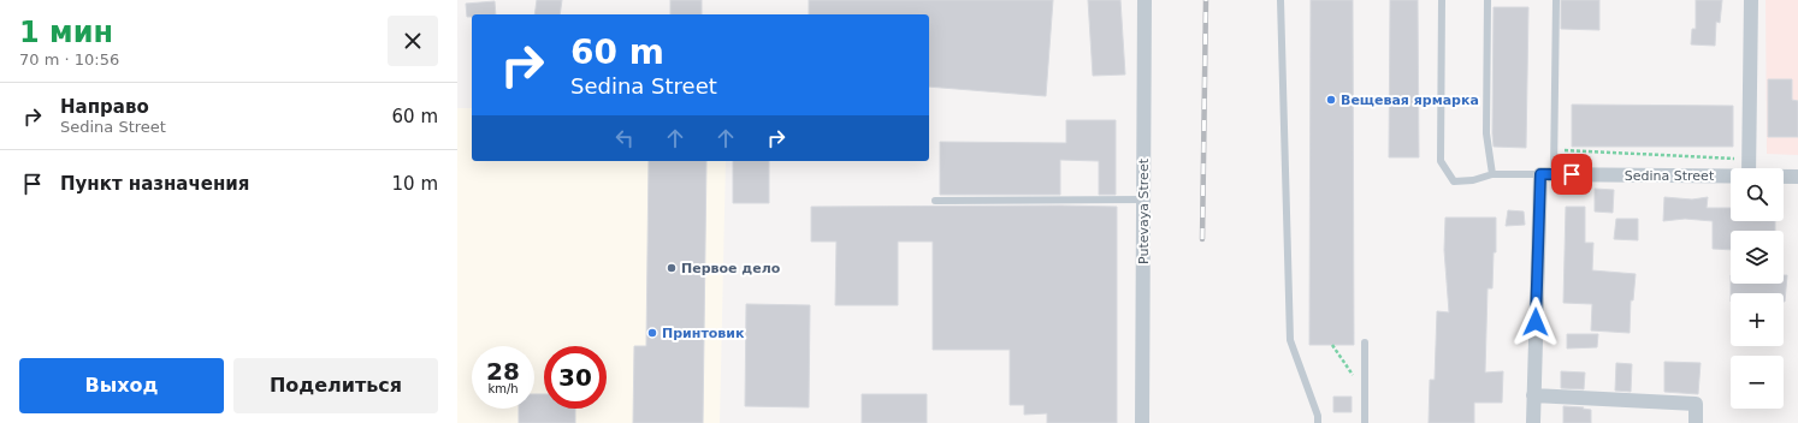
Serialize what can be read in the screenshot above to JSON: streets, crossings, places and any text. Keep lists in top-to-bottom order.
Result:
{
  "streets": {
    "street": ["Sedina Street", "Putevaya Street"]
  },
  "places": ["Вещевая ярмарка", "Первое дело", "Принтовик"],
  "page": {
    "heading": ["1 мин", "70 m · 10:56"],
    "turn": ["60 m", "Sedina Street"],
    "list": [
      {
        "name": "Направо",
        "note": "Sedina Street",
        "value": "60 m"
      },
      {
        "name": "Пункт назначения",
        "value": "10 m"
      }
    ],
    "map_buttons": ["+", "−"],
    "speed": "28 km/h",
    "limit": "30",
    "buttons": ["Выход", "Поделиться"]
  }
}
